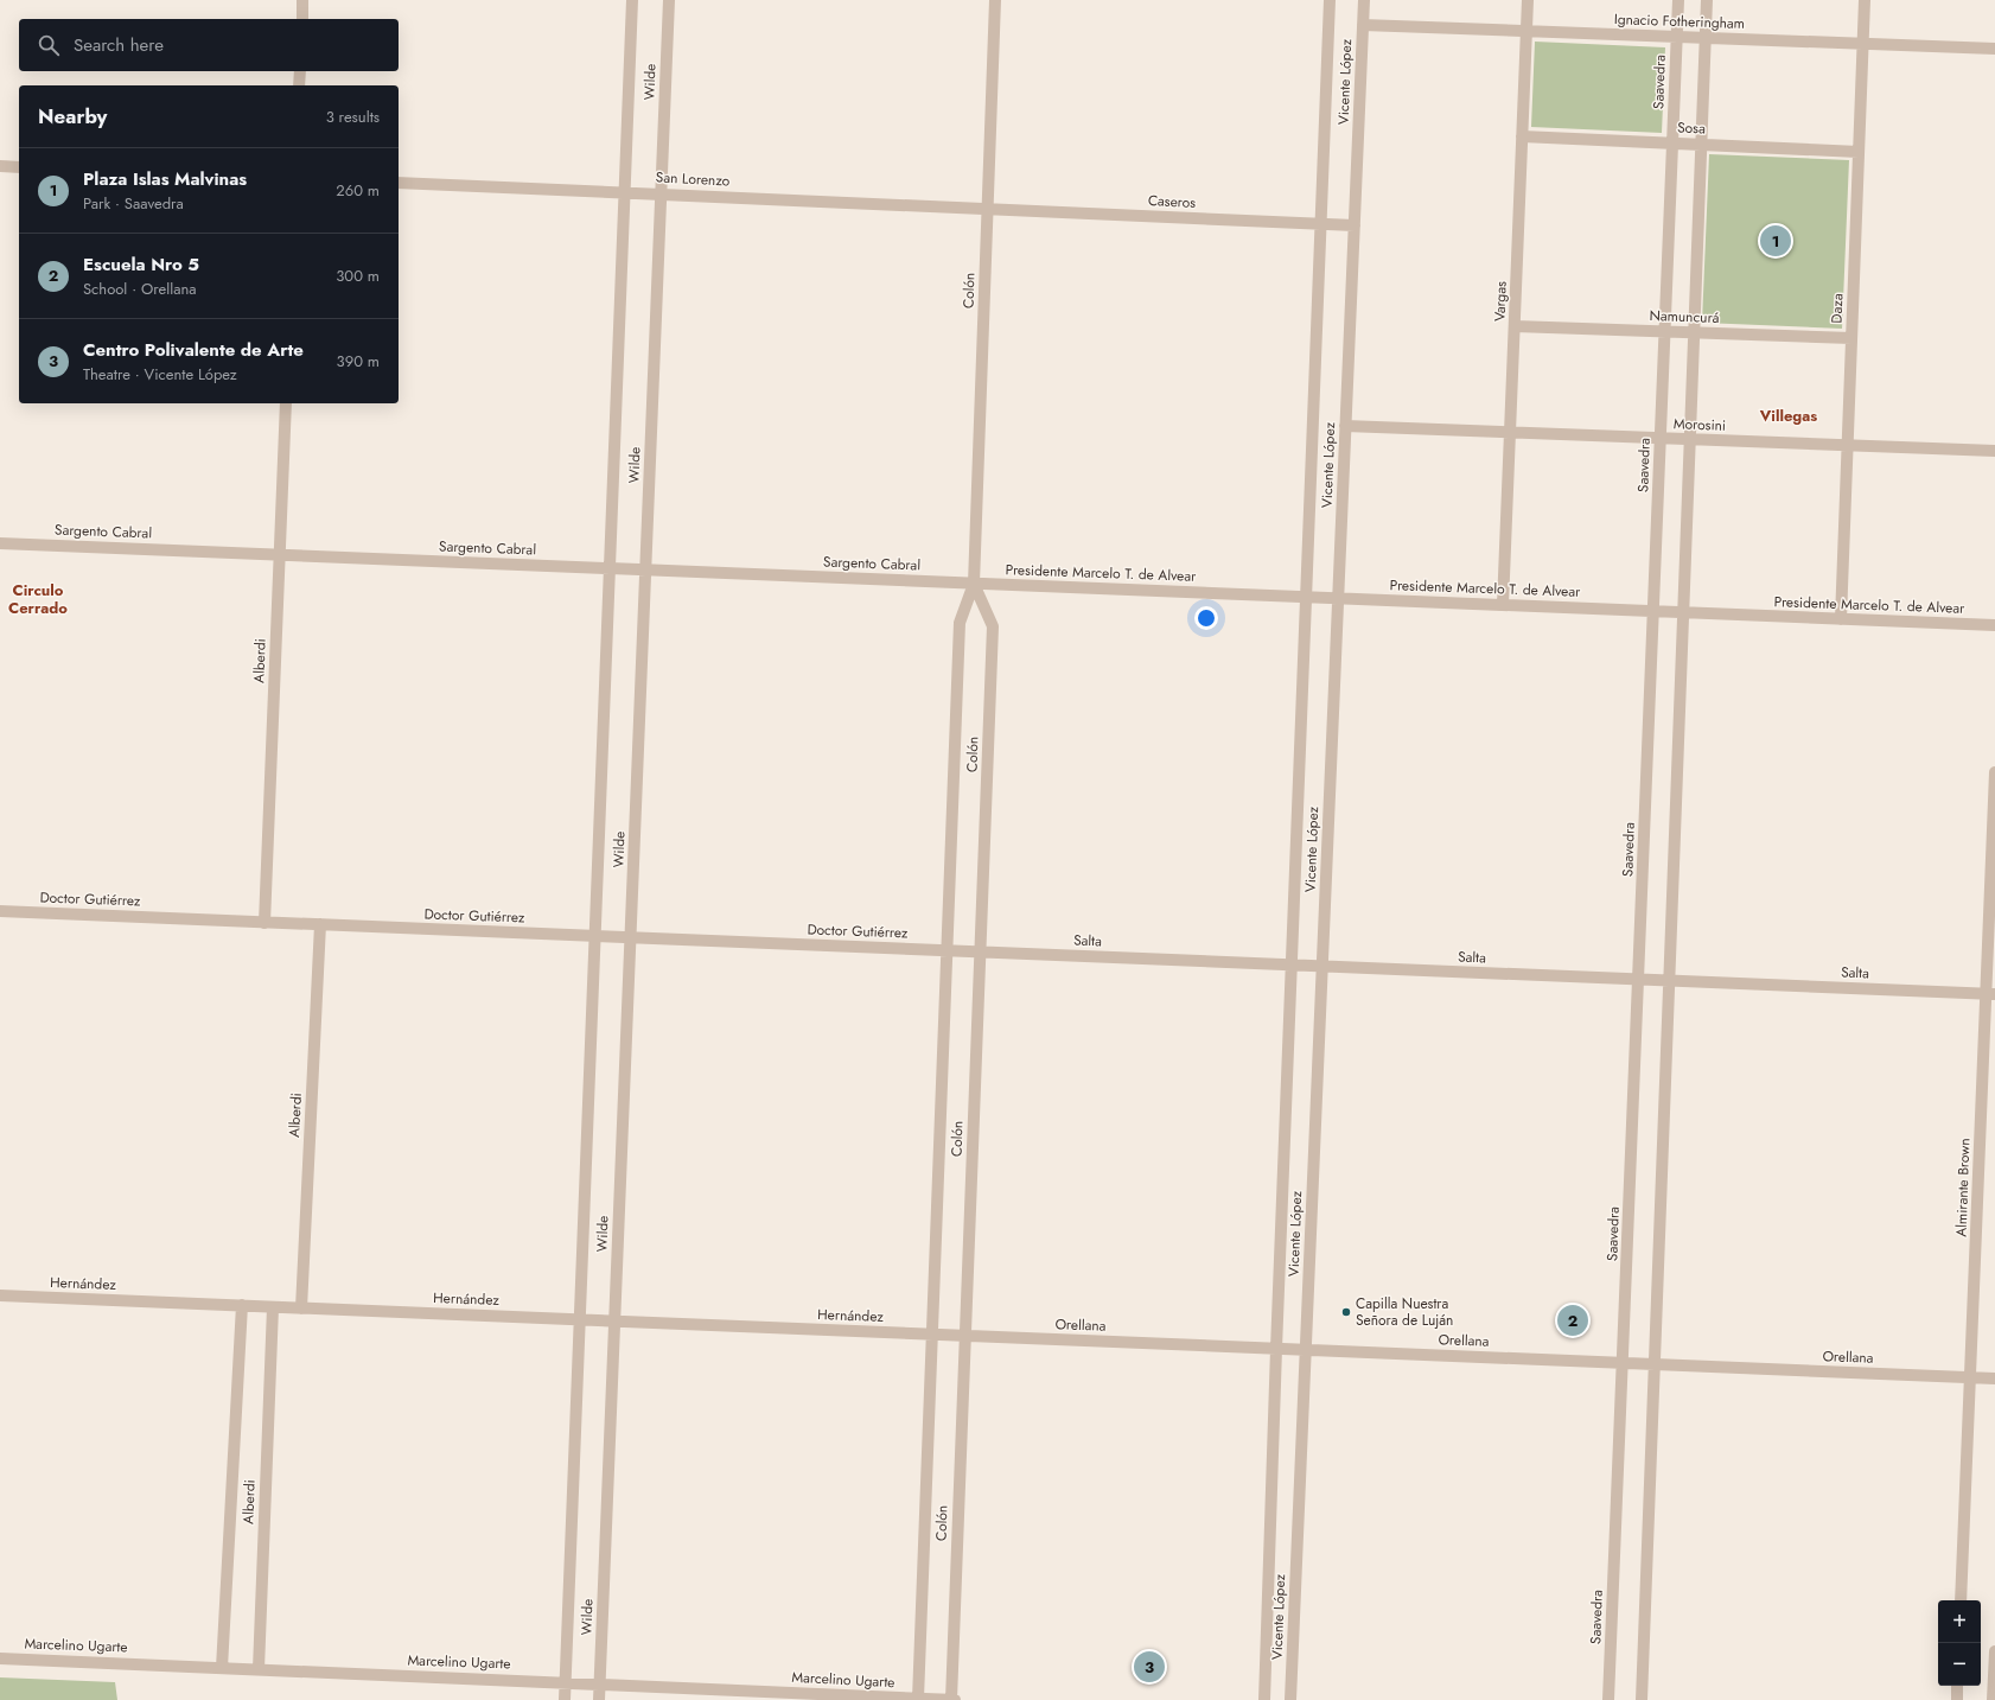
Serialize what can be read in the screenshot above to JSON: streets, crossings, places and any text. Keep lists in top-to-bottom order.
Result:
{
  "streets": {
    "street": [
      "Ignacio Fotheringham",
      "Wilde",
      "Vicente López",
      "Saavedra",
      "Sosa",
      "San Lorenzo",
      "Caseros",
      "Colón",
      "Vargas",
      "Daza",
      "Namuncurá",
      "Morosini",
      "Sargento Cabral",
      "Presidente Marcelo T. de Alvear",
      "Alberdi",
      "Doctor Gutiérrez",
      "Salta",
      "Almirante Brown",
      "Hernández",
      "Orellana",
      "Marcelino Ugarte"
    ]
  },
  "crossings": [
    ["Ignacio Fotheringham", "Vicente López"],
    ["Ignacio Fotheringham", "Saavedra"],
    ["Ignacio Fotheringham", "Vargas"],
    ["Ignacio Fotheringham", "Daza"],
    ["Wilde", "San Lorenzo"],
    ["Wilde", "Sargento Cabral"],
    ["Wilde", "Doctor Gutiérrez"],
    ["Wilde", "Hernández"],
    ["Wilde", "Marcelino Ugarte"],
    ["Vicente López", "Caseros"],
    ["Vicente López", "Morosini"],
    ["Vicente López", "Presidente Marcelo T. de Alvear"],
    ["Vicente López", "Salta"],
    ["Vicente López", "Orellana"],
    ["Saavedra", "Sosa"],
    ["Saavedra", "Namuncurá"],
    ["Saavedra", "Morosini"],
    ["Saavedra", "Presidente Marcelo T. de Alvear"],
    ["Saavedra", "Salta"],
    ["Saavedra", "Orellana"],
    ["Sosa", "Vargas"],
    ["Sosa", "Daza"],
    ["San Lorenzo", "Caseros"],
    ["San Lorenzo", "Colón"],
    ["Caseros", "Colón"],
    ["Colón", "Sargento Cabral"],
    ["Colón", "Presidente Marcelo T. de Alvear"],
    ["Colón", "Doctor Gutiérrez"],
    ["Colón", "Salta"],
    ["Colón", "Hernández"],
    ["Colón", "Orellana"],
    ["Colón", "Marcelino Ugarte"],
    ["Vargas", "Namuncurá"],
    ["Vargas", "Morosini"],
    ["Vargas", "Presidente Marcelo T. de Alvear"],
    ["Daza", "Namuncurá"],
    ["Daza", "Morosini"],
    ["Daza", "Presidente Marcelo T. de Alvear"],
    ["Sargento Cabral", "Presidente Marcelo T. de Alvear"],
    ["Sargento Cabral", "Alberdi"],
    ["Alberdi", "Doctor Gutiérrez"],
    ["Alberdi", "Hernández"],
    ["Alberdi", "Marcelino Ugarte"],
    ["Doctor Gutiérrez", "Salta"],
    ["Salta", "Almirante Brown"],
    ["Almirante Brown", "Orellana"],
    ["Hernández", "Orellana"]
  ],
  "districts": ["Villegas", "Circulo Cerrado"],
  "places": ["Capilla Nuestra Señora de Luján"],
  "page": {
    "search": "Search here",
    "heading": ["Nearby", "3 results"],
    "list": [
      {
        "mark": "1",
        "name": "Plaza Islas Malvinas",
        "note": "Park · Saavedra",
        "value": "260 m"
      },
      {
        "mark": "2",
        "name": "Escuela Nro 5",
        "note": "School · Orellana",
        "value": "300 m"
      },
      {
        "mark": "3",
        "name": "Centro Polivalente de Arte",
        "note": "Theatre · Vicente López",
        "value": "390 m"
      }
    ],
    "pins": ["1", "2", "3"],
    "map_buttons": ["+", "−"]
  }
}
